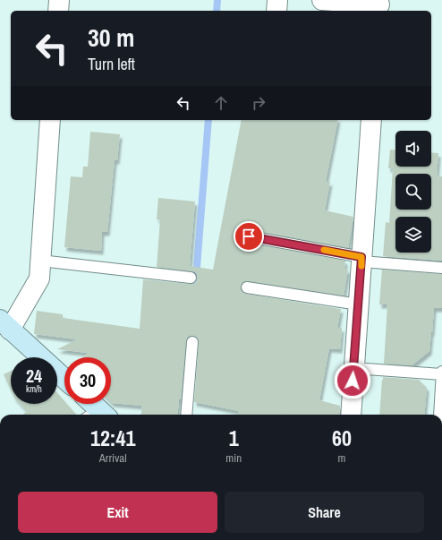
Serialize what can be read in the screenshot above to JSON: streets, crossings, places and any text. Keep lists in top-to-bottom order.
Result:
{
  "page": {
    "turn": ["30 m", "Turn left"],
    "speed": "24 km/h",
    "limit": "30",
    "eta": [
      "12:41",
      "Arrival",
      "1",
      "min",
      "60",
      "m"
    ],
    "buttons": ["Exit", "Share"]
  }
}
